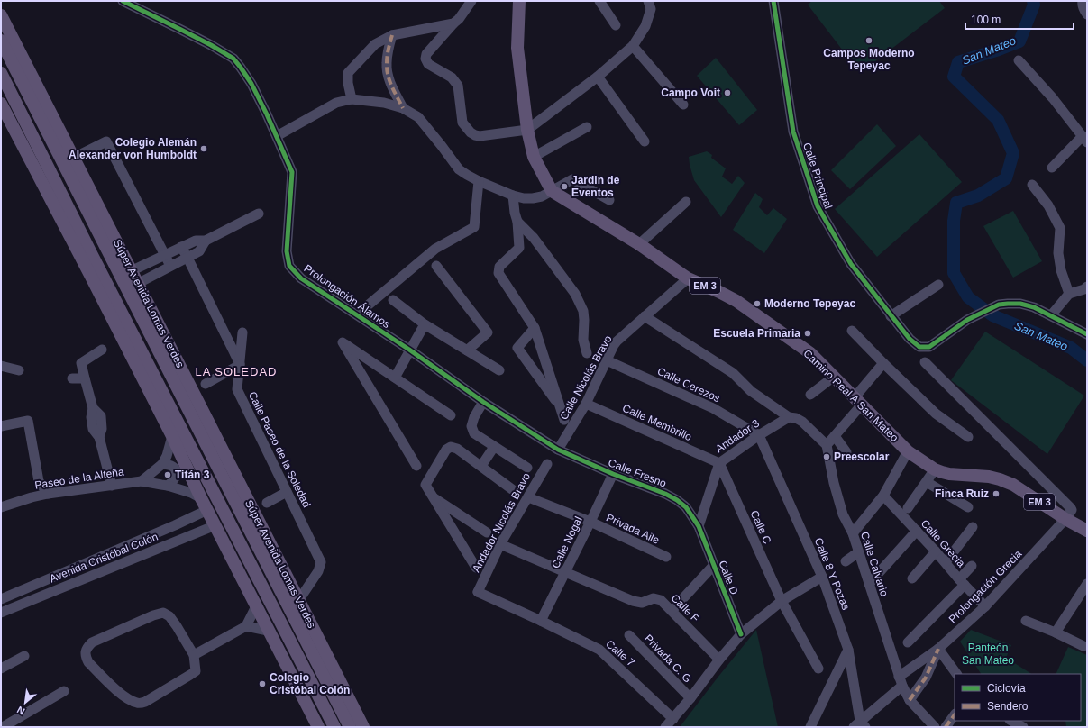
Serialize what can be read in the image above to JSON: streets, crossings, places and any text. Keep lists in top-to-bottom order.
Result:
{
  "streets": {
    "main road": ["EM 3", "Súper Avenida Lomas Verdes", "Camino Real A San Mateo"],
    "street": [
      "Calle Principal",
      "Prolongación Álamos",
      "Calle Nicolás Bravo",
      "Calle Cerezos",
      "Calle Membrillo",
      "Andador 3",
      "Calle Paseo de la Soledad",
      "Calle Fresno",
      "Paseo de la Alteña",
      "Andador Nicolás Bravo",
      "Calle C",
      "Privada Aile",
      "Calle Nogal",
      "Calle Grecia",
      "Avenida Cristóbal Colón",
      "Calle Calvario",
      "Calle 8 Y Pozas",
      "Calle D",
      "Prolongación Grecia",
      "Calle F",
      "Calle 7",
      "Privada C. G"
    ]
  },
  "crossings": [
    ["Prolongación Álamos", "Calle Nicolás Bravo"],
    ["Prolongación Álamos", "Calle Fresno"],
    ["Súper Avenida Lomas Verdes", "Calle Paseo de la Soledad"],
    ["Calle Nicolás Bravo", "Calle Cerezos"],
    ["Calle Nicolás Bravo", "Camino Real A San Mateo"],
    ["Calle Nicolás Bravo", "Calle Membrillo"],
    ["Calle Nicolás Bravo", "Calle Fresno"],
    ["Calle Cerezos", "Andador 3"],
    ["Calle Cerezos", "Calle 8 Y Pozas"],
    ["Camino Real A San Mateo", "Prolongación Grecia"],
    ["Calle Membrillo", "Andador 3"],
    ["Calle Membrillo", "Calle C"],
    ["Andador 3", "Calle Fresno"],
    ["Andador 3", "Calle C"],
    ["Andador 3", "Calle 8 Y Pozas"],
    ["Andador 3", "Calle D"],
    ["Calle Fresno", "Calle Nogal"],
    ["Calle Fresno", "Calle D"],
    ["Andador Nicolás Bravo", "Privada Aile"],
    ["Andador Nicolás Bravo", "Calle F"],
    ["Andador Nicolás Bravo", "Calle 7"],
    ["Privada Aile", "Calle Nogal"],
    ["Calle Nogal", "Calle F"],
    ["Calle Nogal", "Calle 7"],
    ["Calle Grecia", "Prolongación Grecia"],
    ["Calle Calvario", "Prolongación Grecia"],
    ["Calle 8 Y Pozas", "Prolongación Grecia"]
  ],
  "districts": ["LA SOLEDAD"],
  "water": ["San Mateo"],
  "parks": ["Panteón San Mateo"],
  "places": [
    "Campos Moderno Tepeyac",
    "Campo Voit",
    "Colegio Alemán Alexander von Humboldt",
    "Jardin de Eventos",
    "Moderno Tepeyac",
    "Escuela Primaria",
    "Preescolar",
    "Titán 3",
    "Finca Ruiz",
    "Colegio Cristóbal Colón"
  ],
  "legend": ["Ciclovía", "Sendero"],
  "scale_bar": "100 m",
  "north": "bottom left"
}
